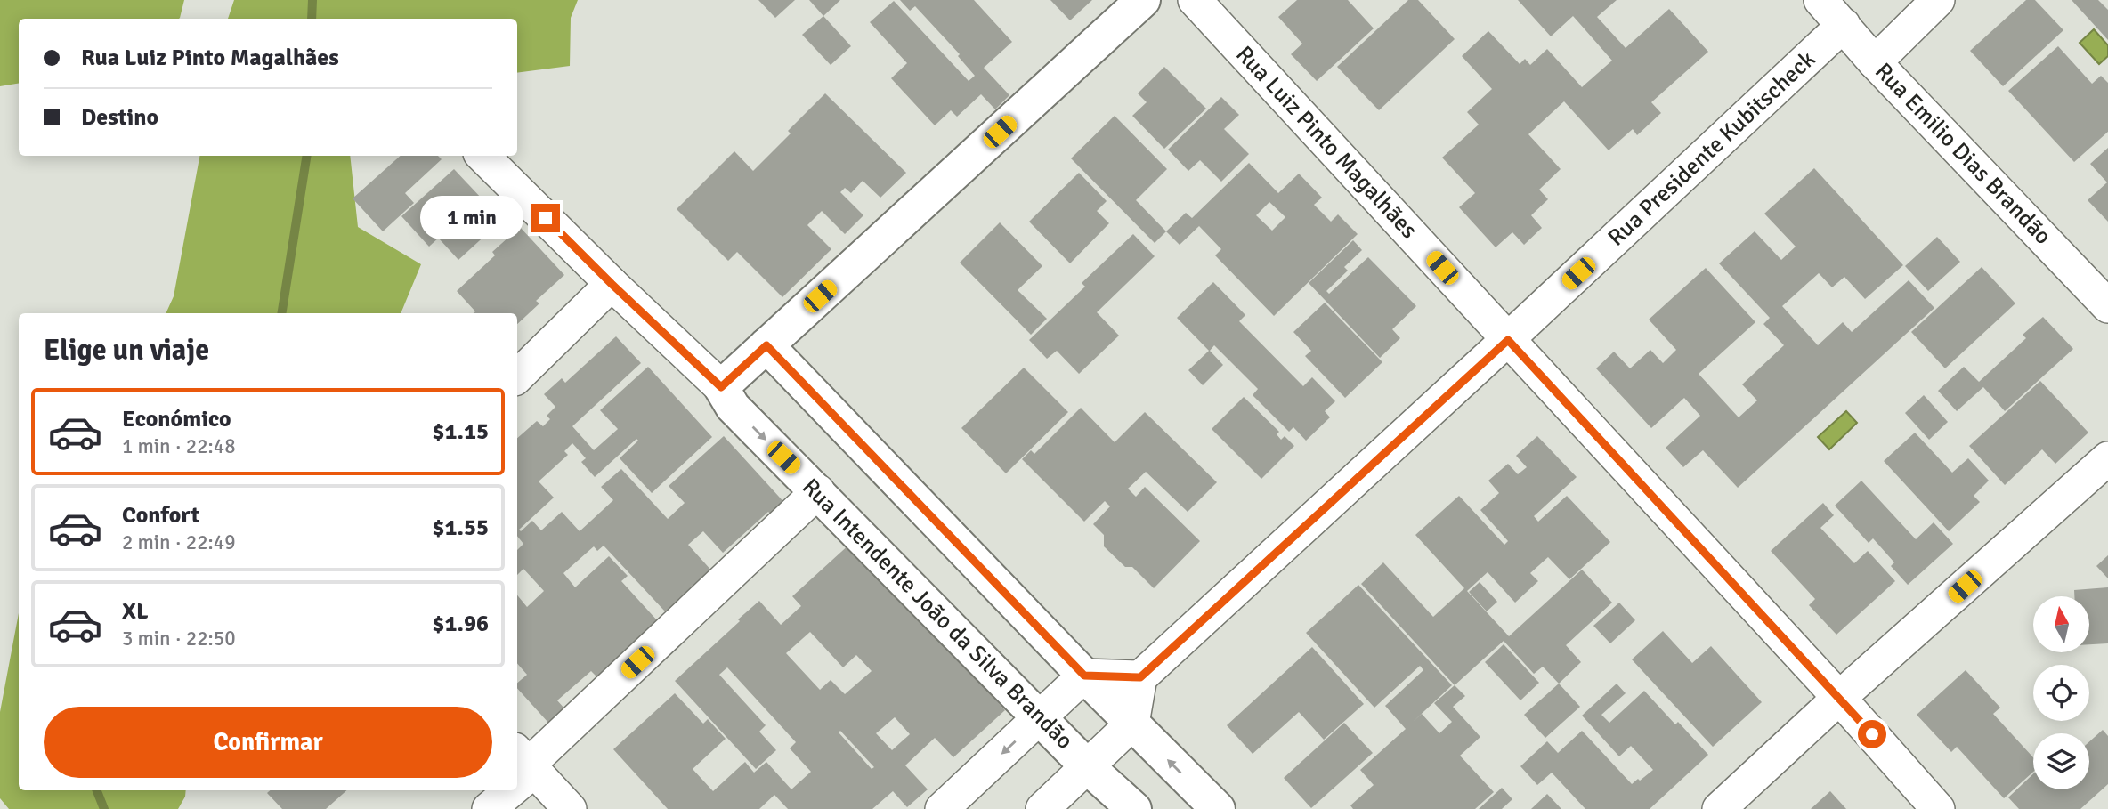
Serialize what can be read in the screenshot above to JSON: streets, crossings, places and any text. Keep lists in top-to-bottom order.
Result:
{
  "streets": {
    "street": [
      "Rua Luiz Pinto Magalhães",
      "Rua Presidente Kubitscheck",
      "Rua Emilio Dias Brandão",
      "Rua Intendente João da Silva Brandão"
    ]
  },
  "crossings": [
    ["Rua Luiz Pinto Magalhães", "Rua Presidente Kubitscheck"],
    ["Rua Presidente Kubitscheck", "Rua Emilio Dias Brandão"]
  ],
  "north": "top",
  "page": {
    "banner": ["Rua Luiz Pinto Magalhães", "Destino"],
    "bubble": "1 min",
    "heading": "Elige un viaje",
    "list": [
      {
        "name": "Económico",
        "note": "1 min · 22:48",
        "value": "$1.15"
      },
      {
        "name": "Confort",
        "note": "2 min · 22:49",
        "value": "$1.55"
      },
      {
        "name": "XL",
        "note": "3 min · 22:50",
        "value": "$1.96"
      }
    ],
    "buttons": "Confirmar"
  }
}
